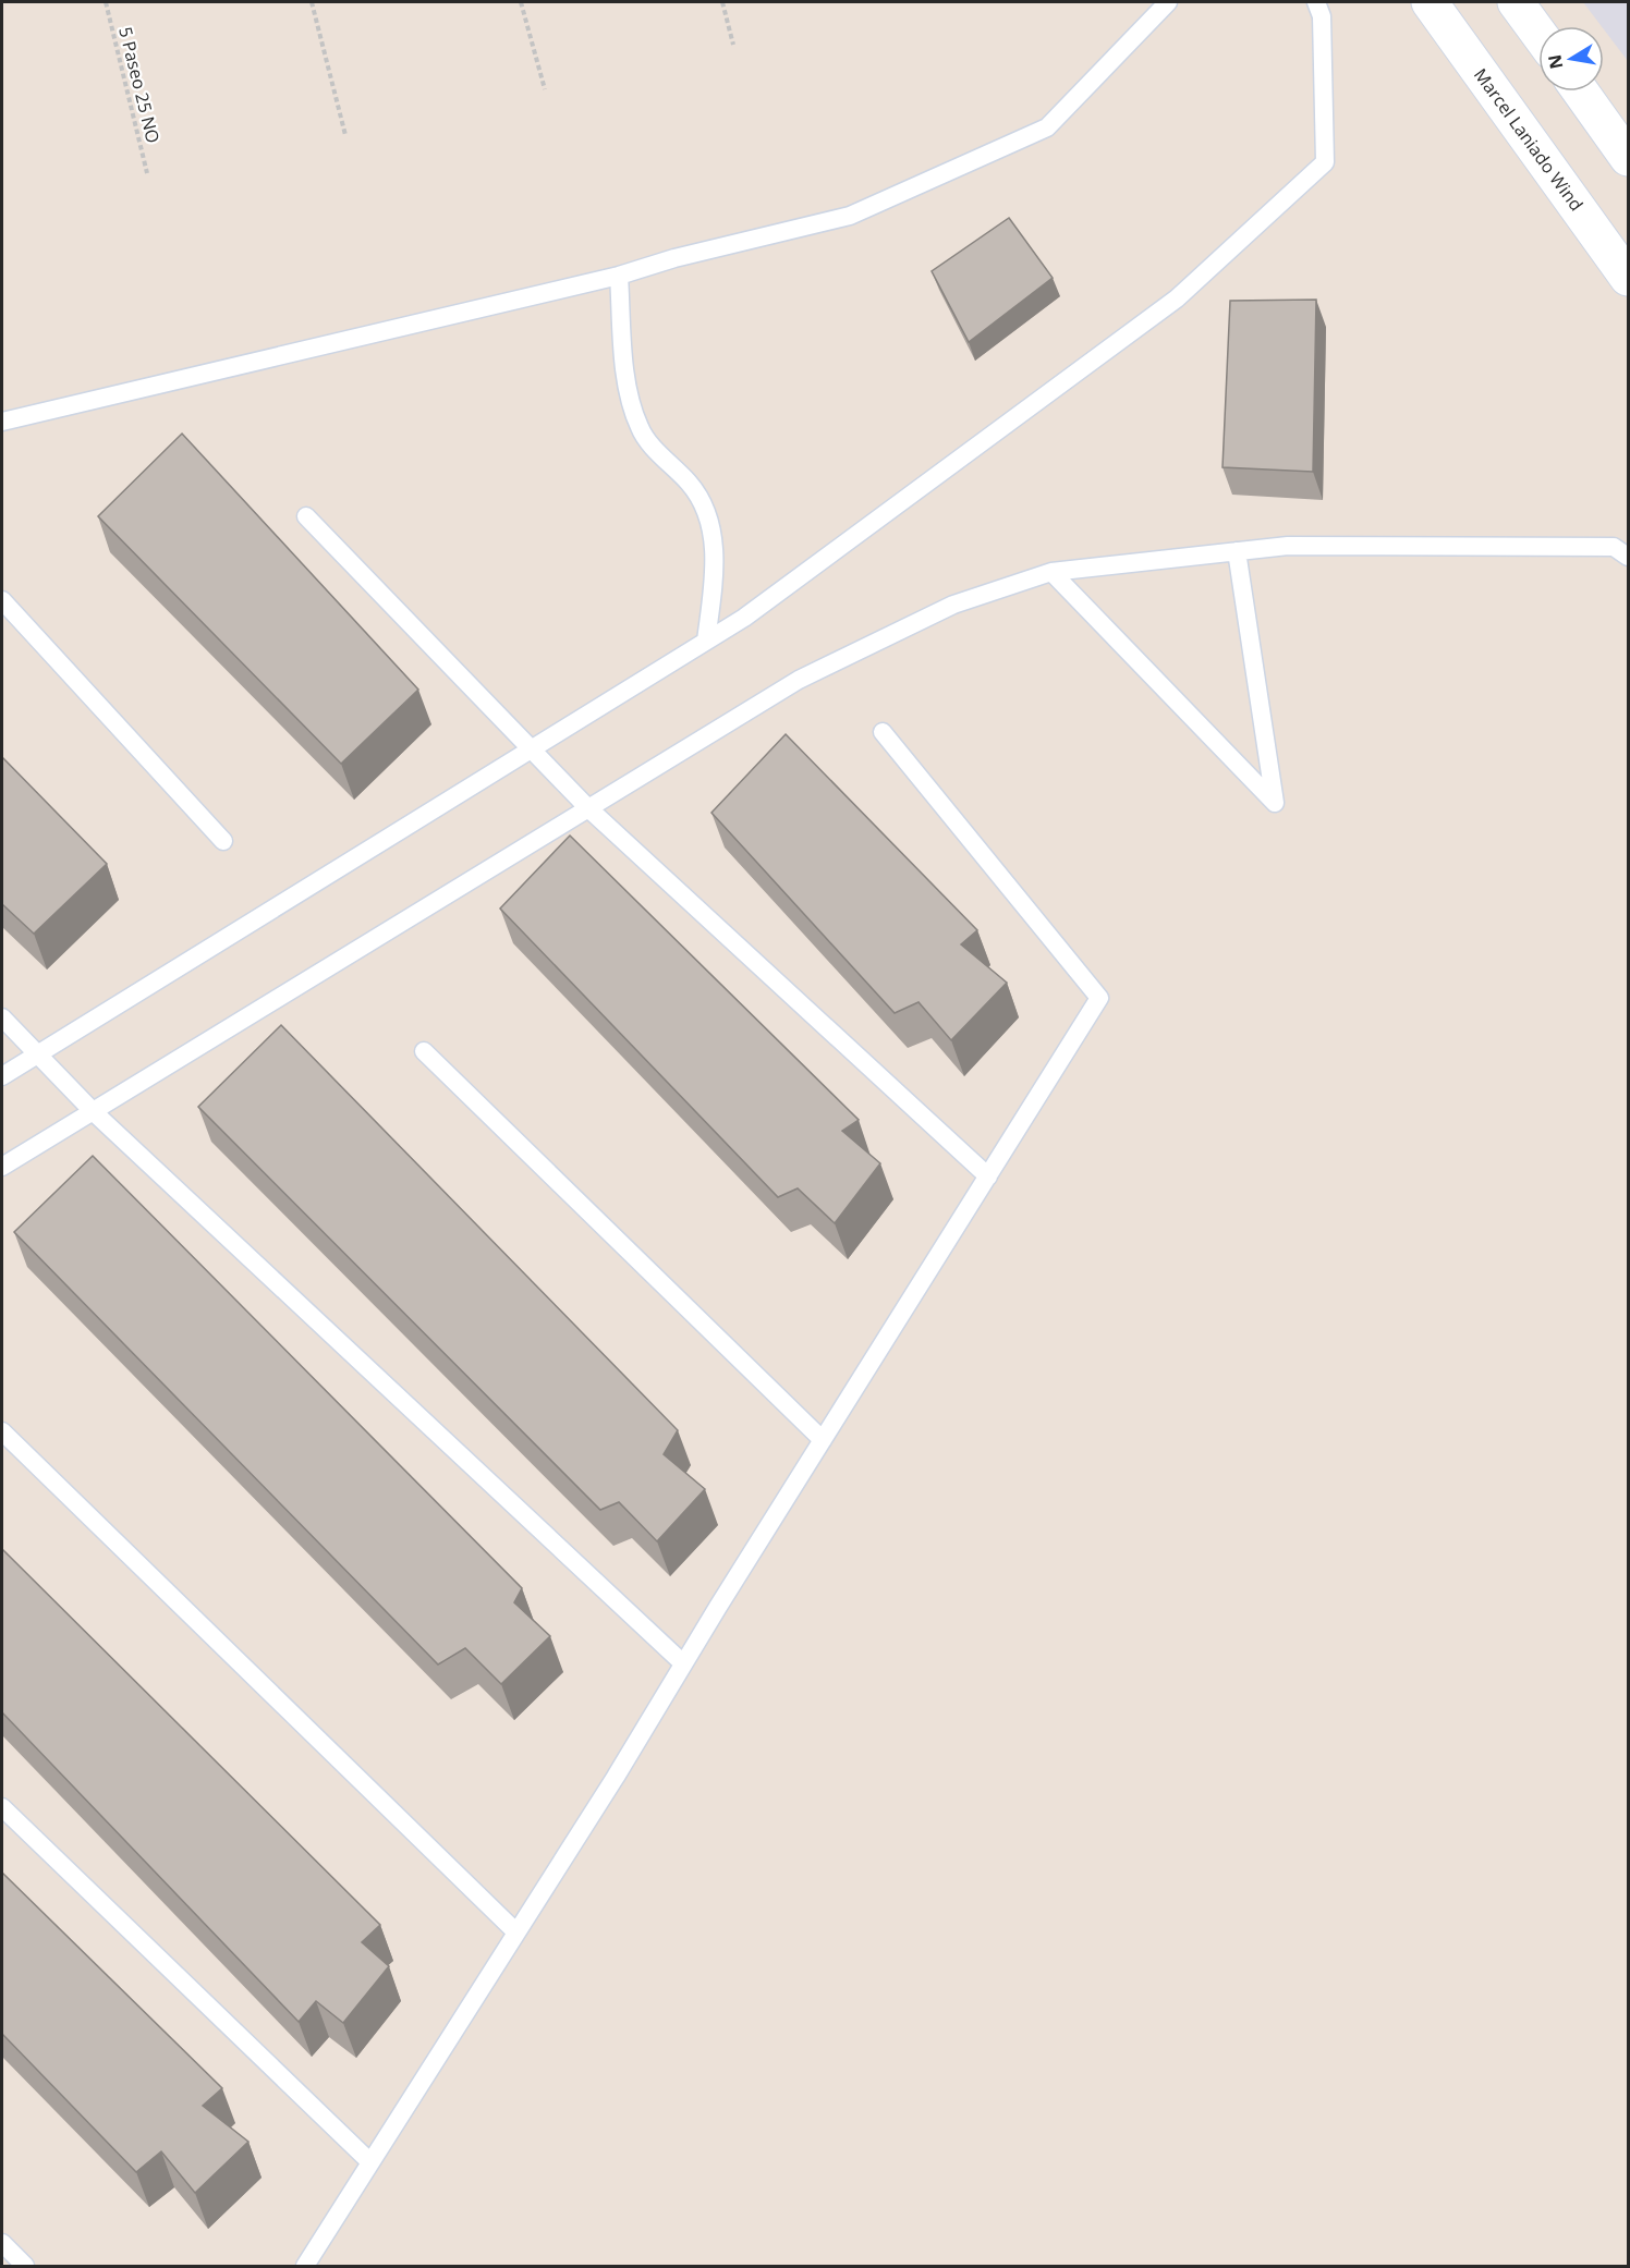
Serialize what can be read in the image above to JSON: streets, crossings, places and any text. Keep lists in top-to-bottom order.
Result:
{
  "streets": {
    "main road": ["Marcel Laniado Wind"],
    "path": ["5 Paseo 25 NO"]
  },
  "north": "left"
}
